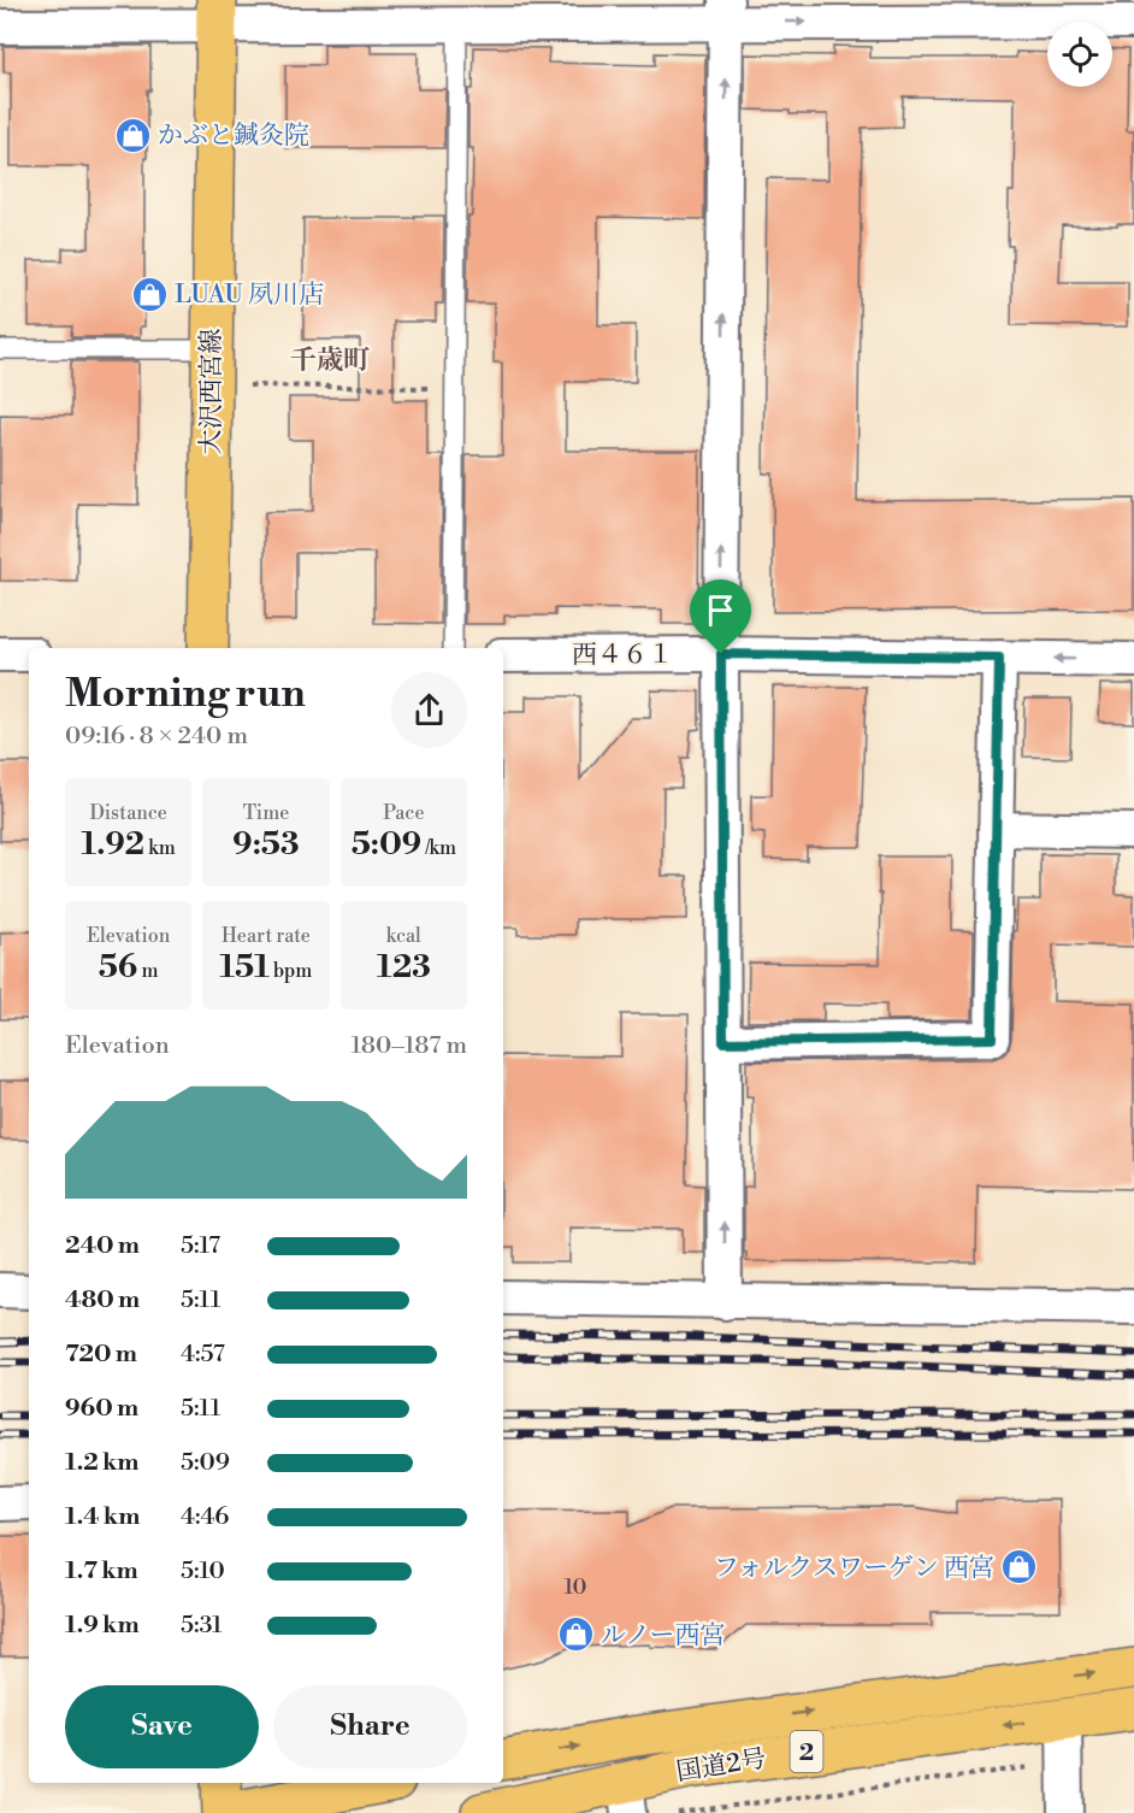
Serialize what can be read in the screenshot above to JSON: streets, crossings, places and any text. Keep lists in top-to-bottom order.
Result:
{
  "streets": {
    "main road": ["大沢西宮線", "2", "国道2号"],
    "street": ["西４６１"]
  },
  "districts": ["千歳町"],
  "places": {
    "shop": [
      "かぶと鍼灸院",
      "LUAU 夙川店",
      "フォルクスワーゲン 西宮",
      "ルノー西宮"
    ]
  },
  "house_numbers": ["10"],
  "page": {
    "heading": ["Morning run", "09:16 · 8 × 240 m"],
    "stats": [
      ["Distance", "1.92 km"],
      ["Time", "9:53"],
      ["Pace", "5:09 /km"],
      ["Elevation", "56 m"],
      ["Heart rate", "151 bpm"],
      ["kcal", "123"]
    ],
    "chart": ["Elevation", "180–187 m"],
    "list": [
      {
        "name": "240 m",
        "note": "5:17"
      },
      {
        "name": "480 m",
        "note": "5:11"
      },
      {
        "name": "720 m",
        "note": "4:57"
      },
      {
        "name": "960 m",
        "note": "5:11"
      },
      {
        "name": "1.2 km",
        "note": "5:09"
      },
      {
        "name": "1.4 km",
        "note": "4:46"
      },
      {
        "name": "1.7 km",
        "note": "5:10"
      },
      {
        "name": "1.9 km",
        "note": "5:31"
      }
    ],
    "buttons": ["Save", "Share"]
  }
}
